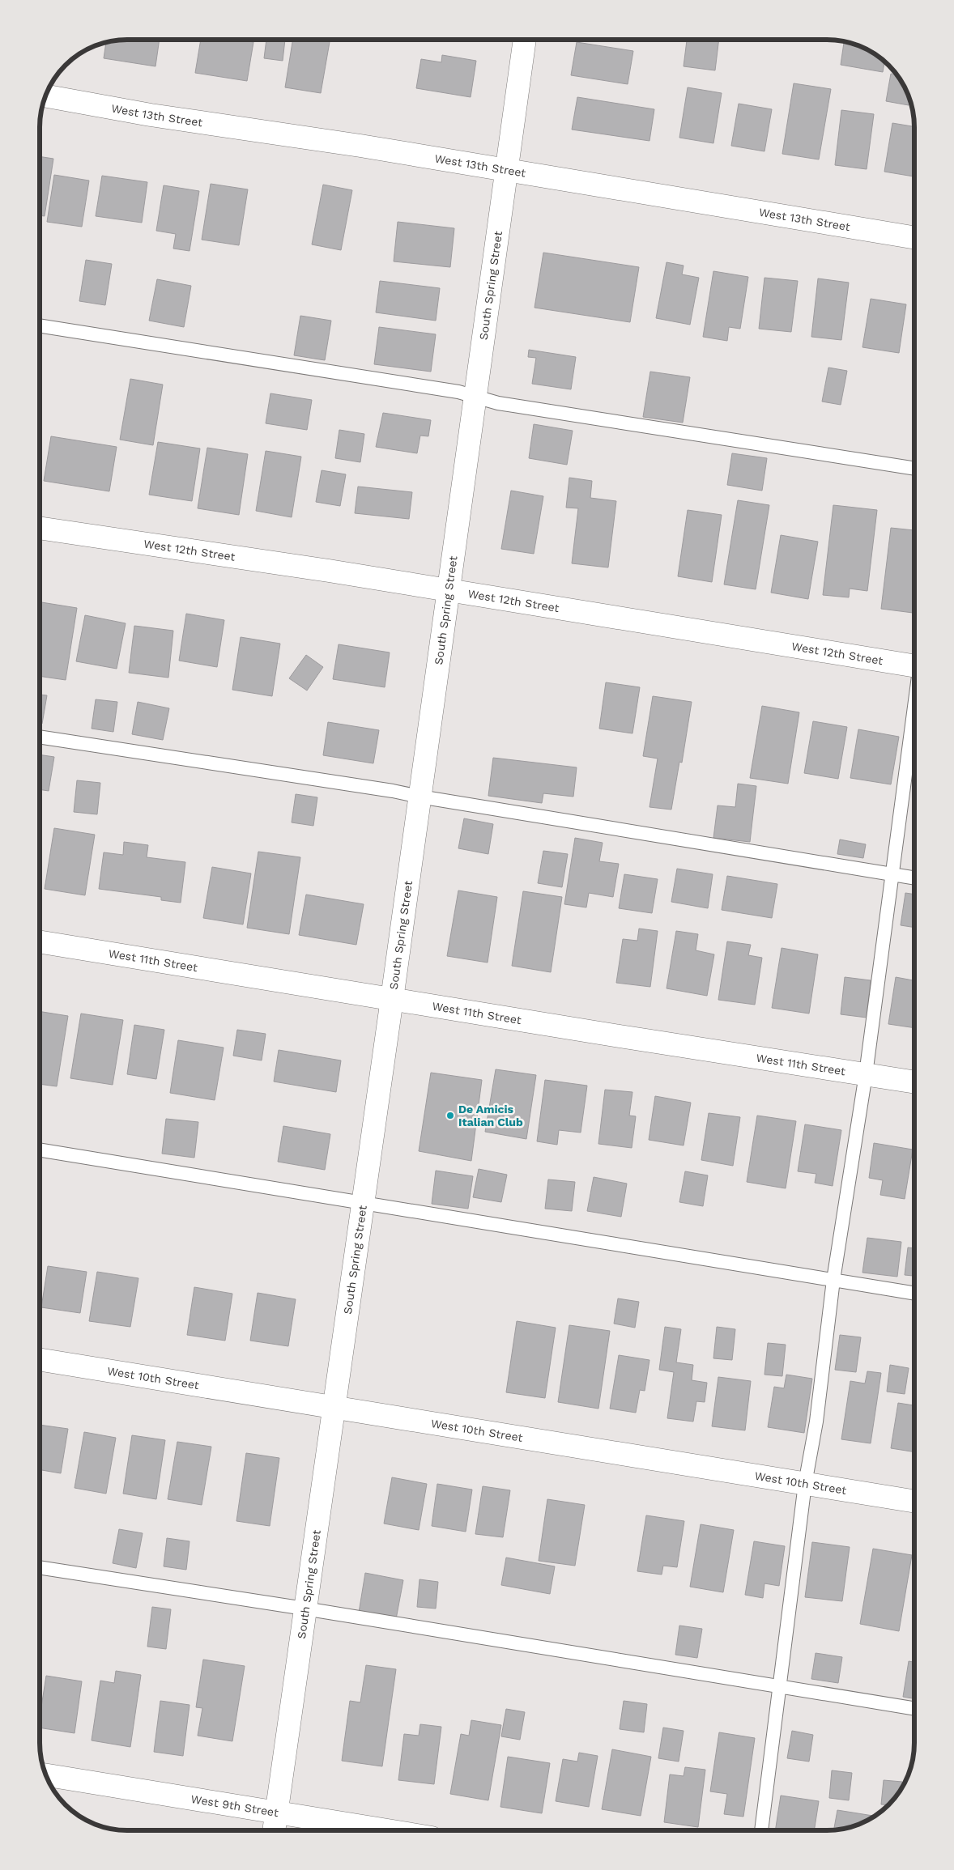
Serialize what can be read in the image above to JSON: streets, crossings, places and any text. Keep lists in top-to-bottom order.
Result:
{
  "streets": {
    "street": [
      "West 13th Street",
      "South Spring Street",
      "West 12th Street",
      "West 11th Street",
      "West 10th Street",
      "West 9th Street"
    ]
  },
  "crossings": [
    ["West 13th Street", "South Spring Street"],
    ["South Spring Street", "West 12th Street"],
    ["South Spring Street", "West 11th Street"],
    ["South Spring Street", "West 10th Street"],
    ["South Spring Street", "West 9th Street"]
  ],
  "places": ["De Amicis Italian Club"]
}
